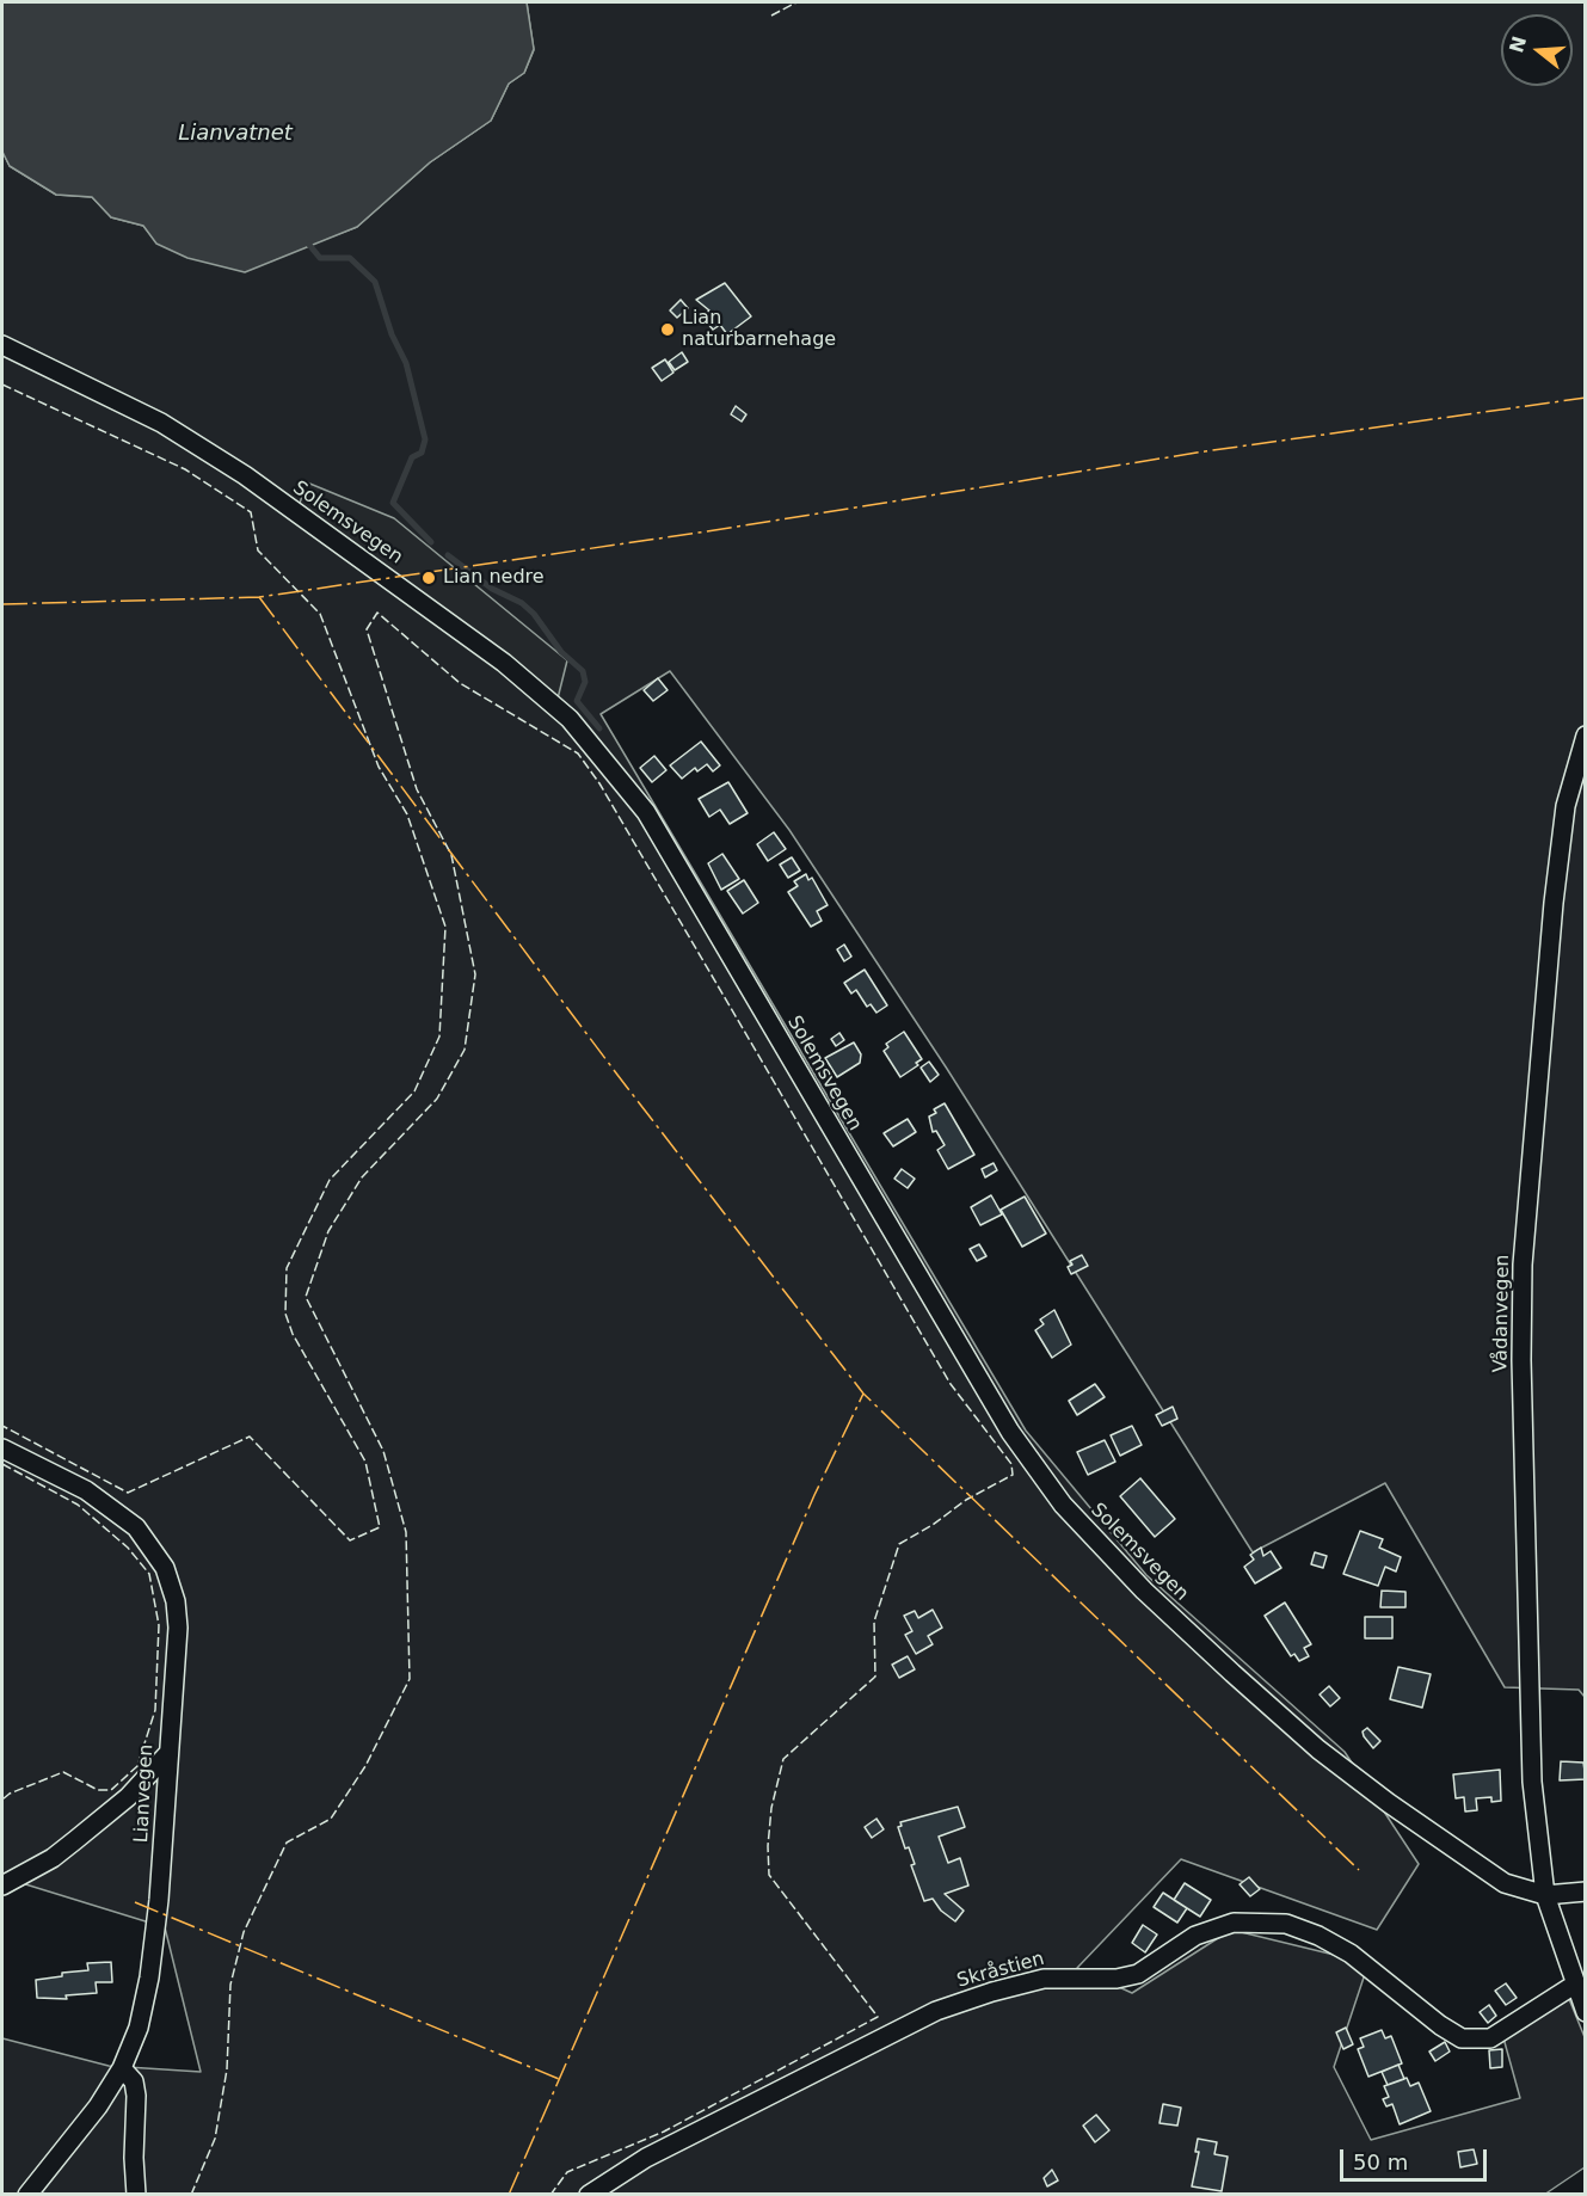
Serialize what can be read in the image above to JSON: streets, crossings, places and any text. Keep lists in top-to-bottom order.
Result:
{
  "streets": {
    "street": [
      "Solemsvegen",
      "Vådanvegen",
      "Lianvegen",
      "Skråstien"
    ]
  },
  "crossings": [
    ["Solemsvegen", "Vådanvegen"],
    ["Vådanvegen", "Skråstien"]
  ],
  "water": ["Lianvatnet"],
  "places": ["Lian naturbarnehage", "Lian nedre"],
  "scale_bar": "50 m",
  "north": "left"
}
